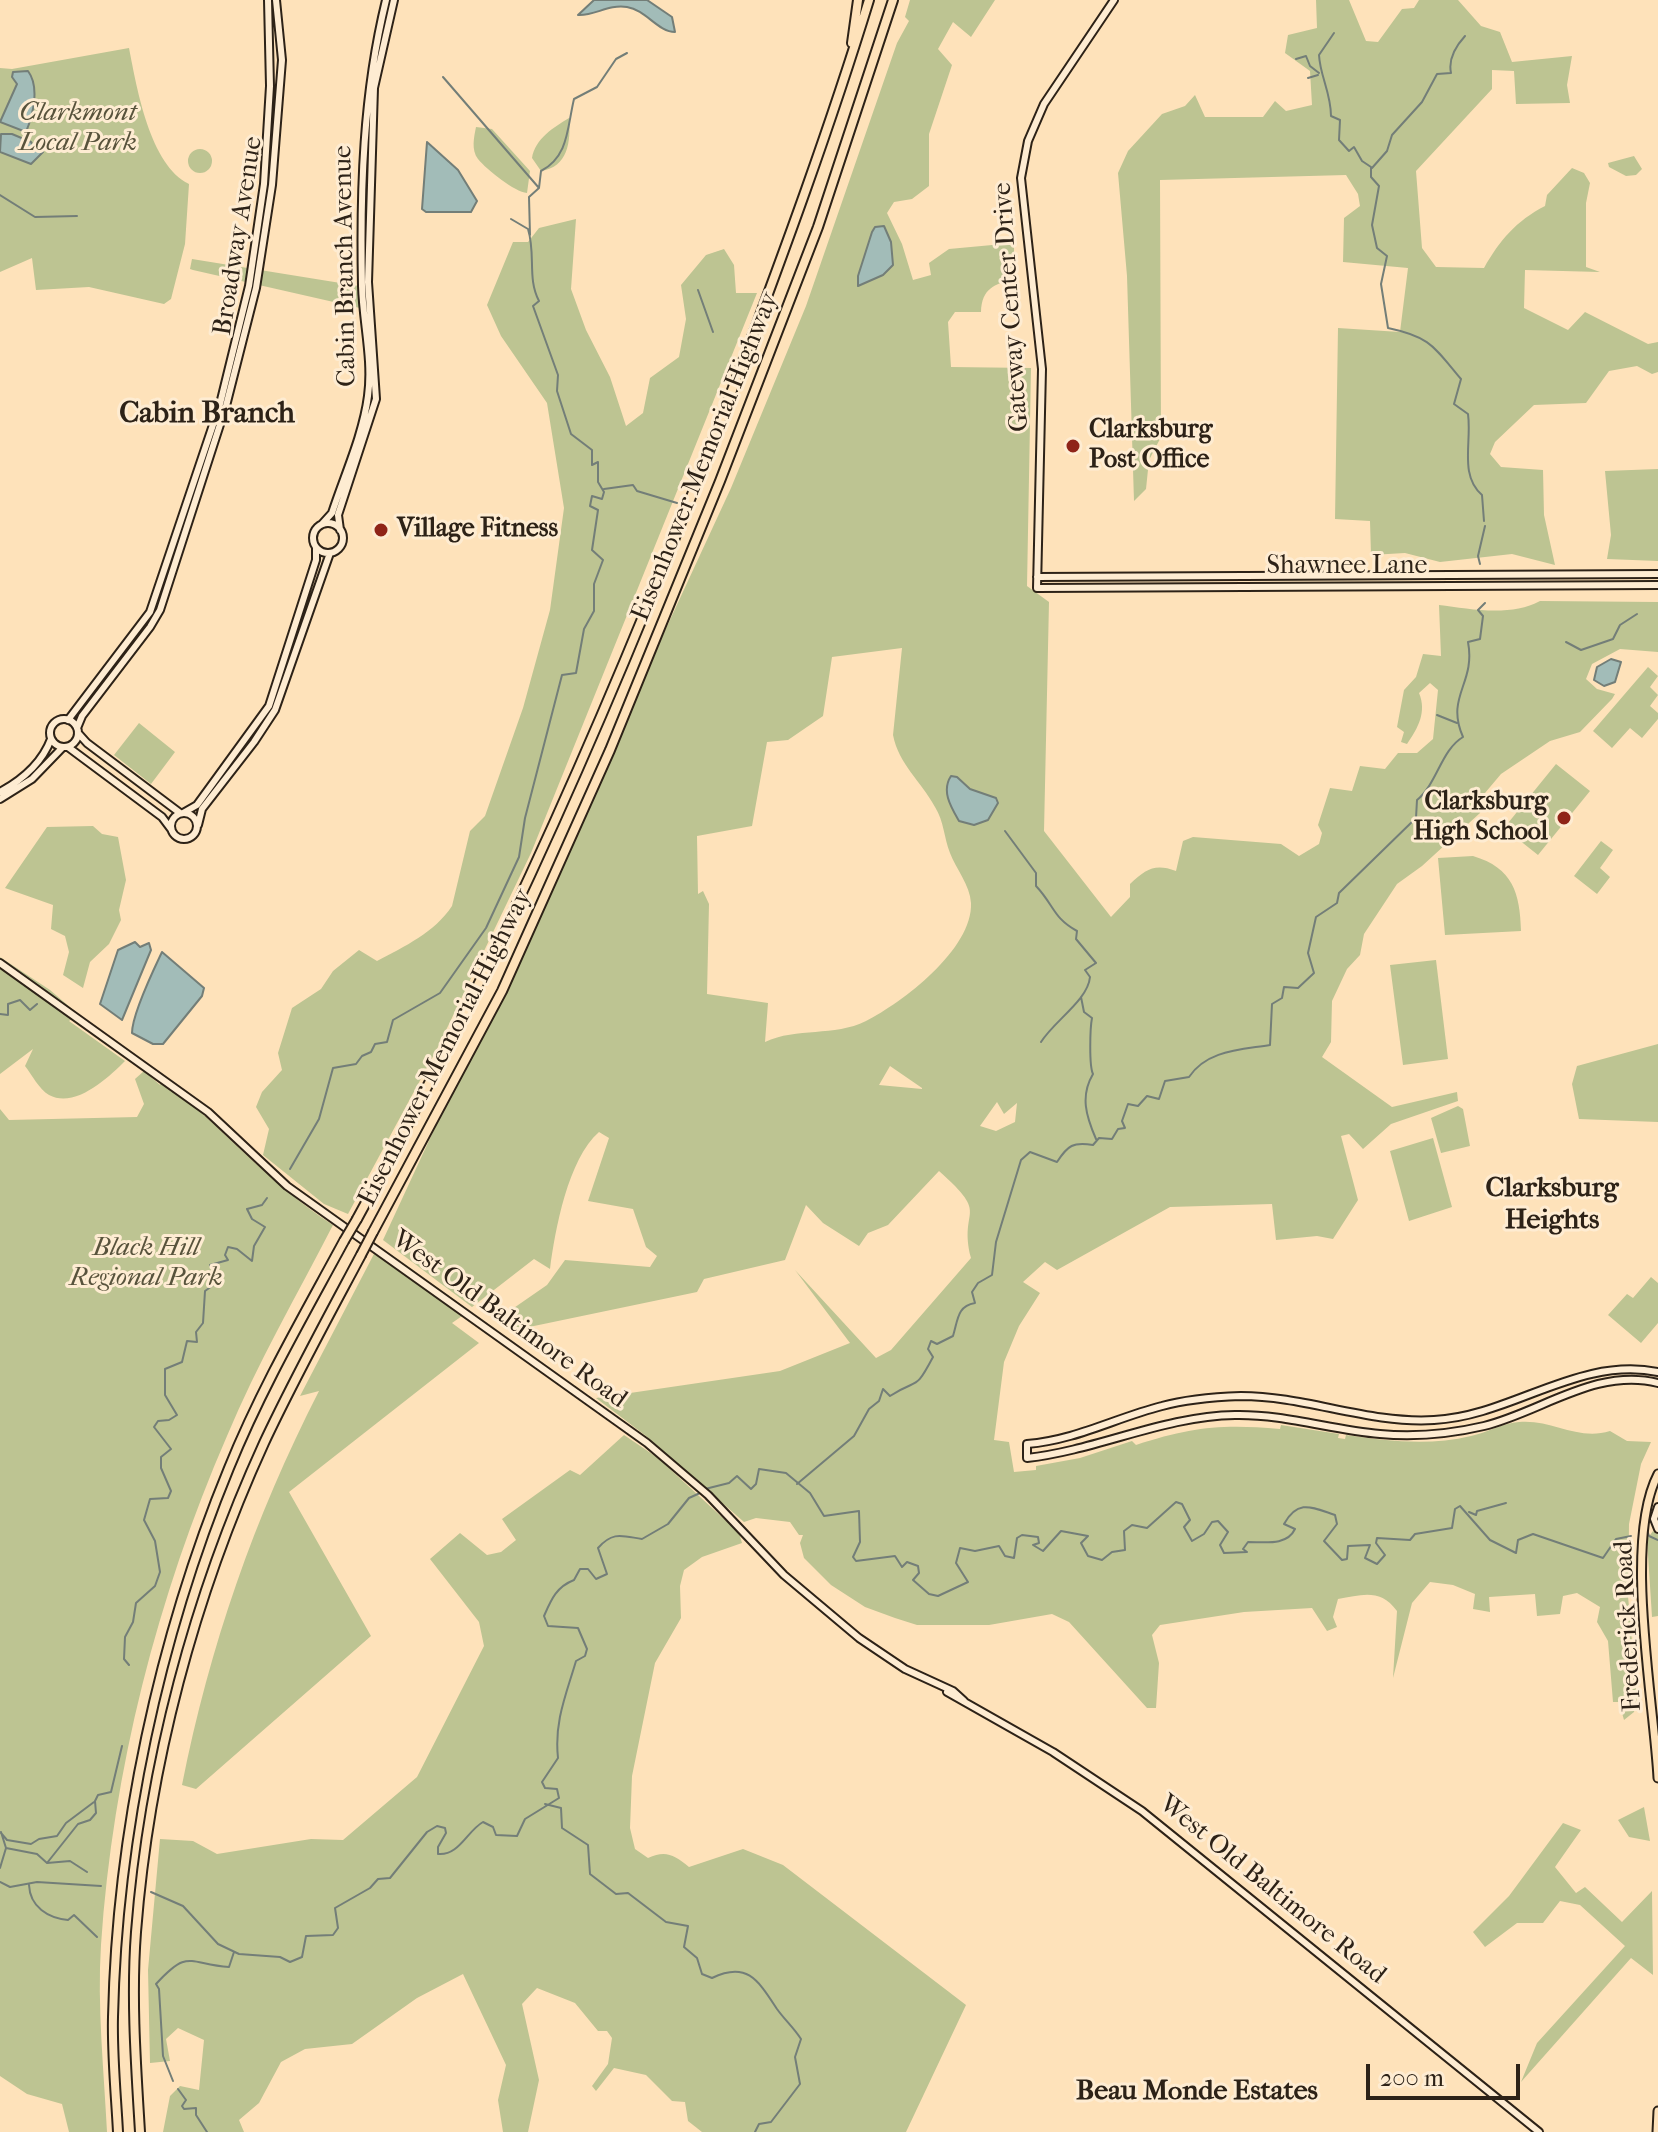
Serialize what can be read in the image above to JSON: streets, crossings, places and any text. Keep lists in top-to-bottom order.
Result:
{
  "streets": {
    "highway": ["Eisenhower Memorial Highway"],
    "main road": ["Frederick Road"],
    "street": [
      "Broadway Avenue",
      "Cabin Branch Avenue",
      "Gateway Center Drive",
      "Shawnee Lane",
      "West Old Baltimore Road"
    ]
  },
  "crossings": [
    ["Gateway Center Drive", "Shawnee Lane"]
  ],
  "districts": ["Cabin Branch", "Clarksburg Heights", "Beau Monde Estates"],
  "parks": ["Clarkmont Local Park", "Black Hill Regional Park"],
  "places": ["Clarksburg Post Office", "Village Fitness", "Clarksburg High School"],
  "scale_bar": "200 m"
}
